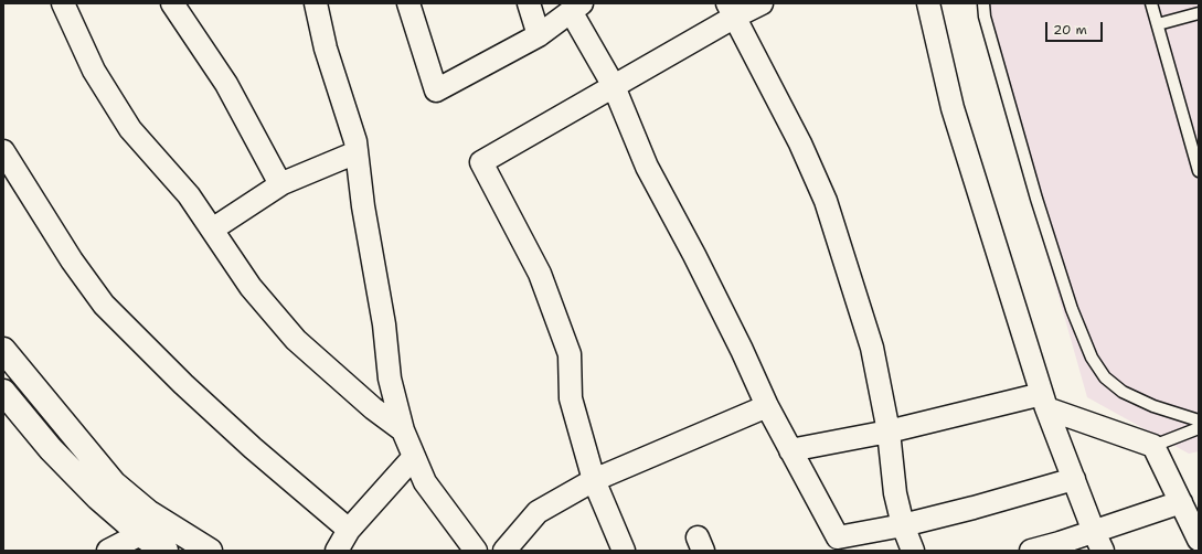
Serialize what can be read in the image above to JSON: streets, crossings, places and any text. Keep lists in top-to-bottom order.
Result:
{
  "scale_bar": "20 m"
}
